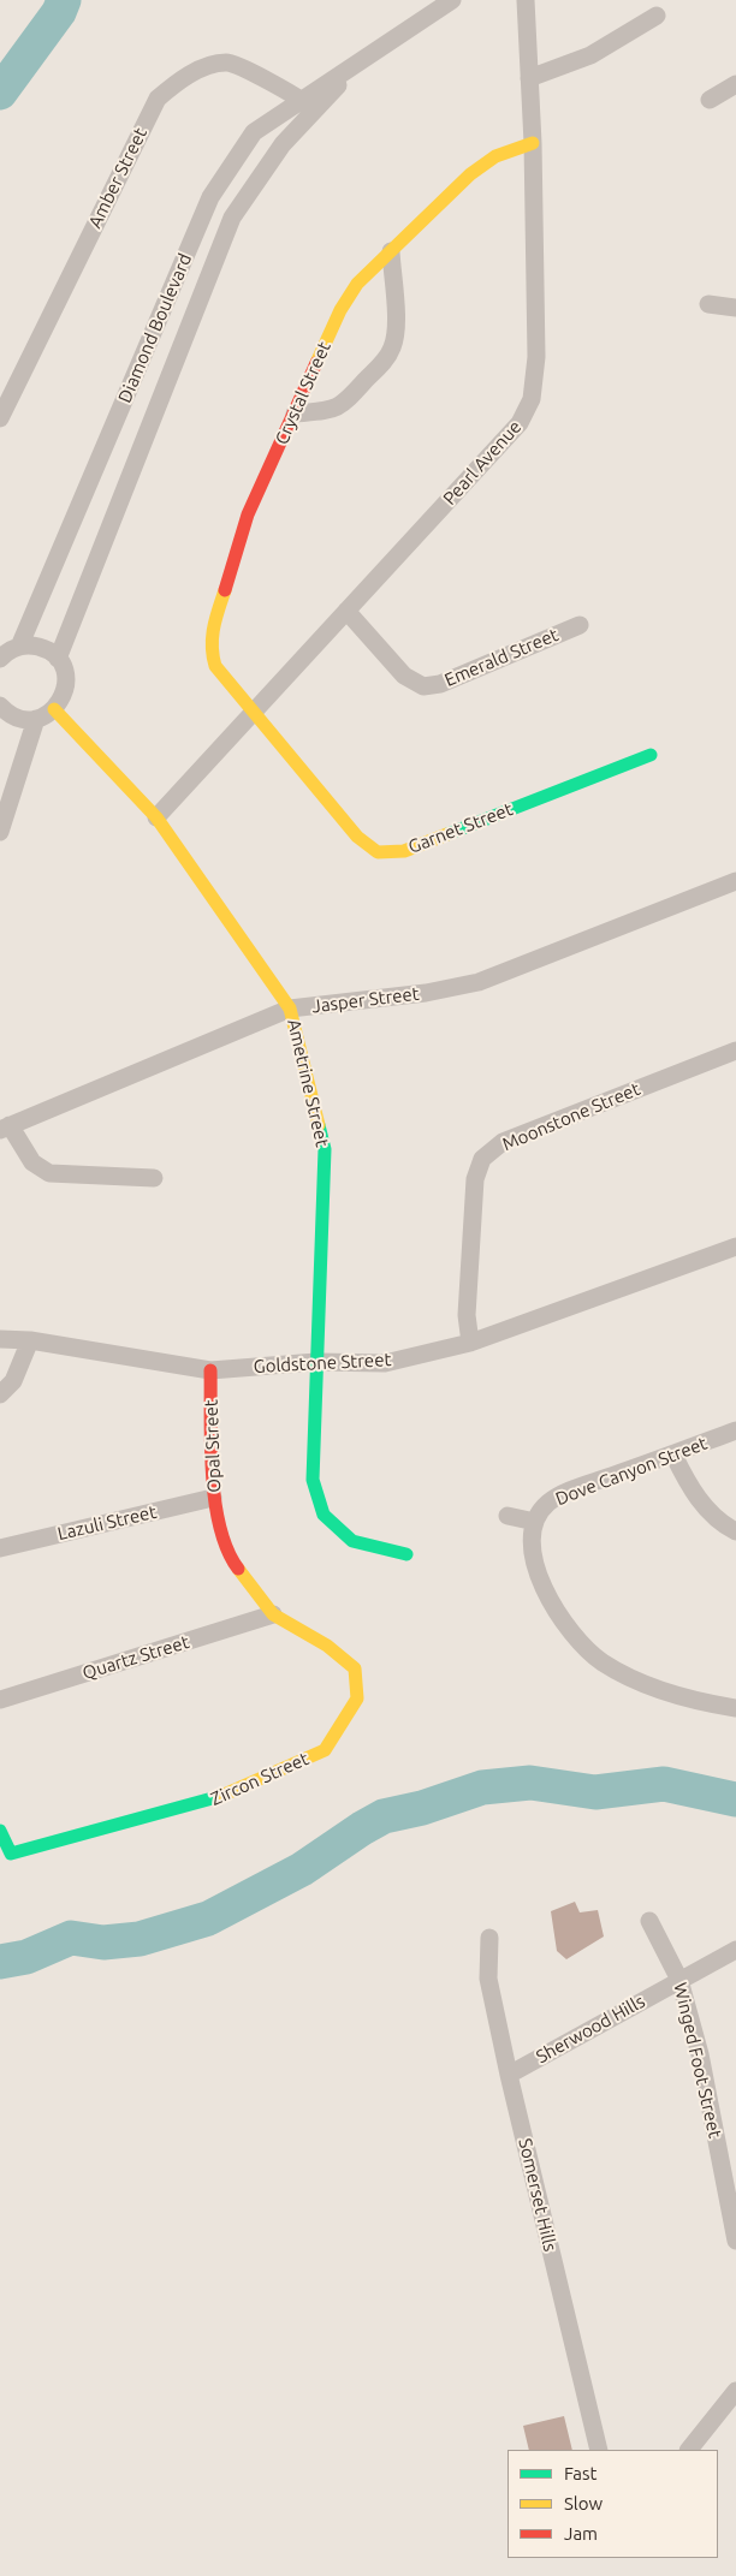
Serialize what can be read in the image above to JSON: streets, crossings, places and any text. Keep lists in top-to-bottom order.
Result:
{
  "streets": {
    "street": [
      "Amber Street",
      "Diamond Boulevard",
      "Crystal Street",
      "Pearl Avenue",
      "Emerald Street",
      "Garnet Street",
      "Jasper Street",
      "Ametrine Street",
      "Moonstone Street",
      "Goldstone Street",
      "Opal Street",
      "Dove Canyon Street",
      "Lazuli Street",
      "Quartz Street",
      "Zircon Street",
      "Sherwood Hills",
      "Winged Foot Street",
      "Somerset Hills"
    ]
  },
  "crossings": [
    ["Amber Street", "Diamond Boulevard"],
    ["Crystal Street", "Pearl Avenue"],
    ["Crystal Street", "Garnet Street"],
    ["Pearl Avenue", "Emerald Street"],
    ["Pearl Avenue", "Garnet Street"],
    ["Pearl Avenue", "Ametrine Street"],
    ["Jasper Street", "Ametrine Street"],
    ["Ametrine Street", "Goldstone Street"],
    ["Moonstone Street", "Goldstone Street"],
    ["Goldstone Street", "Opal Street"],
    ["Opal Street", "Lazuli Street"],
    ["Opal Street", "Quartz Street"],
    ["Opal Street", "Zircon Street"],
    ["Quartz Street", "Zircon Street"],
    ["Sherwood Hills", "Winged Foot Street"],
    ["Sherwood Hills", "Somerset Hills"]
  ],
  "legend": ["Fast", "Slow", "Jam"]
}
